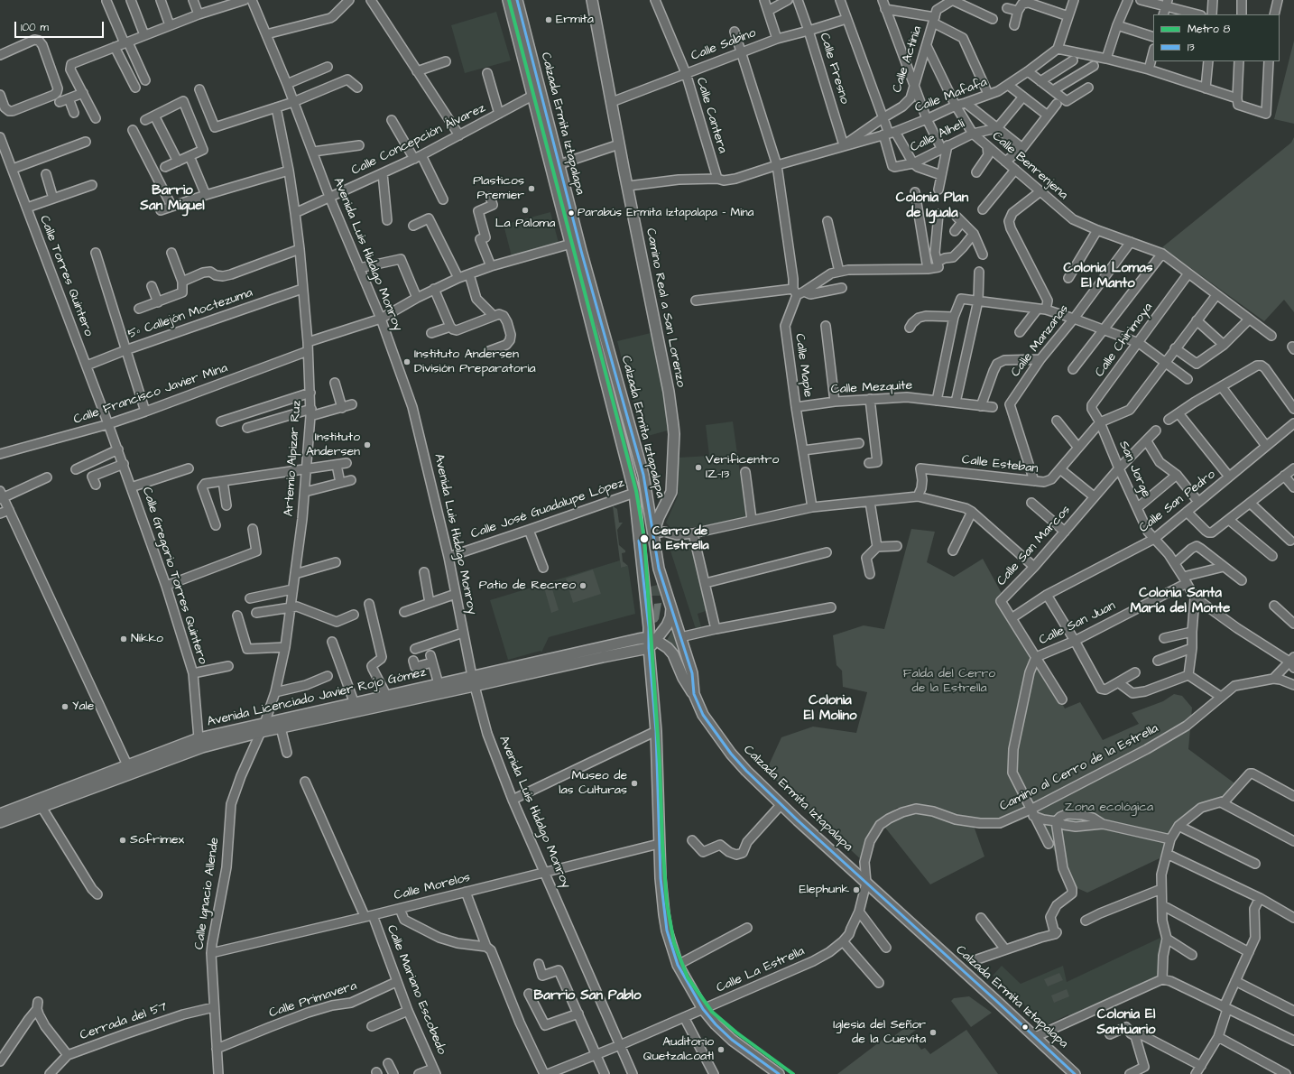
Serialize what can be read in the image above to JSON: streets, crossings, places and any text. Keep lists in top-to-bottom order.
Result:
{
  "streets": {
    "main road": ["Calzada Ermita Iztapalapa", "Camino Real a San Lorenzo", "Avenida Licenciado Javier Rojo Gómez"],
    "street": [
      "Calle Sabino",
      "Calle Actinia",
      "Calle Fresno",
      "Calle Mafafa",
      "Calle Cantera",
      "Calle Alhelí",
      "Calle Concepción Álvarez",
      "Calle Benrenjena",
      "Avenida Luis Hidalgo Monroy",
      "Calle Torres Quintero",
      "5º Callejón Moctezuma",
      "Calle Chirimoya",
      "Calle Manzanas",
      "Calle Maple",
      "Calle Mezquite",
      "Calle Francisco Javier Mina",
      "Artemio Alpizar Ruz",
      "Calle Esteban",
      "San Jorge",
      "Calle San Pedro",
      "Calle José Guadalupe López",
      "Calle San Marcos",
      "Calle Gregorio Torres Quintero",
      "Calle San Juan",
      "Camino al Cerro de la Estrella",
      "Calle Morelos",
      "Calle Ignacio Allende",
      "Calle La Estrella",
      "Calle Mariano Escobedo",
      "Calle Primavera",
      "Cerrada del 57"
    ]
  },
  "crossings": [
    ["Calle Sabino", "Calle Fresno"],
    ["Calle Sabino", "Calle Cantera"],
    ["Calle Sabino", "Camino Real a San Lorenzo"],
    ["Calle Sabino", "Calle Maple"],
    ["Calle Actinia", "Calle Fresno"],
    ["Calle Actinia", "Calle Mafafa"],
    ["Calle Actinia", "Calle Benrenjena"],
    ["Calle Fresno", "Calle Mafafa"],
    ["Calle Mafafa", "Calle Cantera"],
    ["Calle Mafafa", "Calle Alhelí"],
    ["Calle Mafafa", "Calle Benrenjena"],
    ["Calle Mafafa", "Camino Real a San Lorenzo"],
    ["Calle Mafafa", "Calle Maple"],
    ["Calzada Ermita Iztapalapa", "Calle Concepción Álvarez"],
    ["Calzada Ermita Iztapalapa", "Camino Real a San Lorenzo"],
    ["Calzada Ermita Iztapalapa", "Calle José Guadalupe López"],
    ["Calzada Ermita Iztapalapa", "Avenida Licenciado Javier Rojo Gómez"],
    ["Calzada Ermita Iztapalapa", "Camino al Cerro de la Estrella"],
    ["Calzada Ermita Iztapalapa", "Calle La Estrella"],
    ["Calle Alhelí", "Calle Benrenjena"],
    ["Calle Concepción Álvarez", "Avenida Luis Hidalgo Monroy"],
    ["Calle Concepción Álvarez", "Artemio Alpizar Ruz"],
    ["Calle Benrenjena", "Calle Chirimoya"],
    ["Calle Benrenjena", "Calle Manzanas"],
    ["Avenida Luis Hidalgo Monroy", "Calle José Guadalupe López"],
    ["Avenida Luis Hidalgo Monroy", "Avenida Licenciado Javier Rojo Gómez"],
    ["Avenida Luis Hidalgo Monroy", "Calle Morelos"],
    ["Avenida Luis Hidalgo Monroy", "Calle La Estrella"],
    ["Calle Torres Quintero", "5º Callejón Moctezuma"],
    ["Calle Torres Quintero", "Calle Francisco Javier Mina"],
    ["Calle Torres Quintero", "Calle Gregorio Torres Quintero"],
    ["5º Callejón Moctezuma", "Artemio Alpizar Ruz"],
    ["Calle Chirimoya", "Calle Esteban"],
    ["Calle Chirimoya", "San Jorge"],
    ["Calle Manzanas", "Calle Esteban"],
    ["Calle Maple", "Calle Mezquite"],
    ["Calle Francisco Javier Mina", "Artemio Alpizar Ruz"],
    ["Calle Francisco Javier Mina", "Calle Gregorio Torres Quintero"],
    ["Artemio Alpizar Ruz", "Avenida Licenciado Javier Rojo Gómez"],
    ["Artemio Alpizar Ruz", "Calle Ignacio Allende"],
    ["Calle Esteban", "San Jorge"],
    ["San Jorge", "Calle San Pedro"],
    ["San Jorge", "Calle San Marcos"],
    ["San Jorge", "Calle San Juan"],
    ["Calle San Pedro", "Calle San Marcos"],
    ["Calle San Marcos", "Calle San Juan"],
    ["Calle Gregorio Torres Quintero", "Avenida Licenciado Javier Rojo Gómez"],
    ["Avenida Licenciado Javier Rojo Gómez", "Calle Ignacio Allende"],
    ["Camino al Cerro de la Estrella", "Calle La Estrella"],
    ["Calle Morelos", "Calle Ignacio Allende"],
    ["Calle Morelos", "Calle Mariano Escobedo"],
    ["Calle Ignacio Allende", "Calle Primavera"],
    ["Calle Ignacio Allende", "Cerrada del 57"],
    ["Calle Mariano Escobedo", "Calle Primavera"]
  ],
  "districts": [
    "Barrio San Miguel",
    "Colonia Plan de Iguala",
    "Colonia Lomas El Manto",
    "Colonia Santa María del Monte",
    "Colonia El Molino",
    "Barrio San Pablo",
    "Colonia El Santuario"
  ],
  "parks": ["Falda del Cerro de la Estrella", "Zona ecológica"],
  "places": [
    "Ermita",
    "Plasticos Premier",
    "La Paloma",
    "Parabús Ermita Iztapalapa - Mina",
    "Instituto Andersen División Preparatoria",
    "Instituto Andersen",
    "Verificentro IZ-13",
    "Cerro de la Estrella",
    "Patio de Recreo",
    "Nikko",
    "Yale",
    "Museo de las Culturas",
    "Sofrimex",
    "Elephunk",
    "Iglesia del Señor de la Cuevita",
    "Auditorio Quetzalcoatl"
  ],
  "lines": ["metro line 8", "transit line 13"],
  "legend": ["Metro 8", "13"],
  "scale_bar": "100 m"
}
